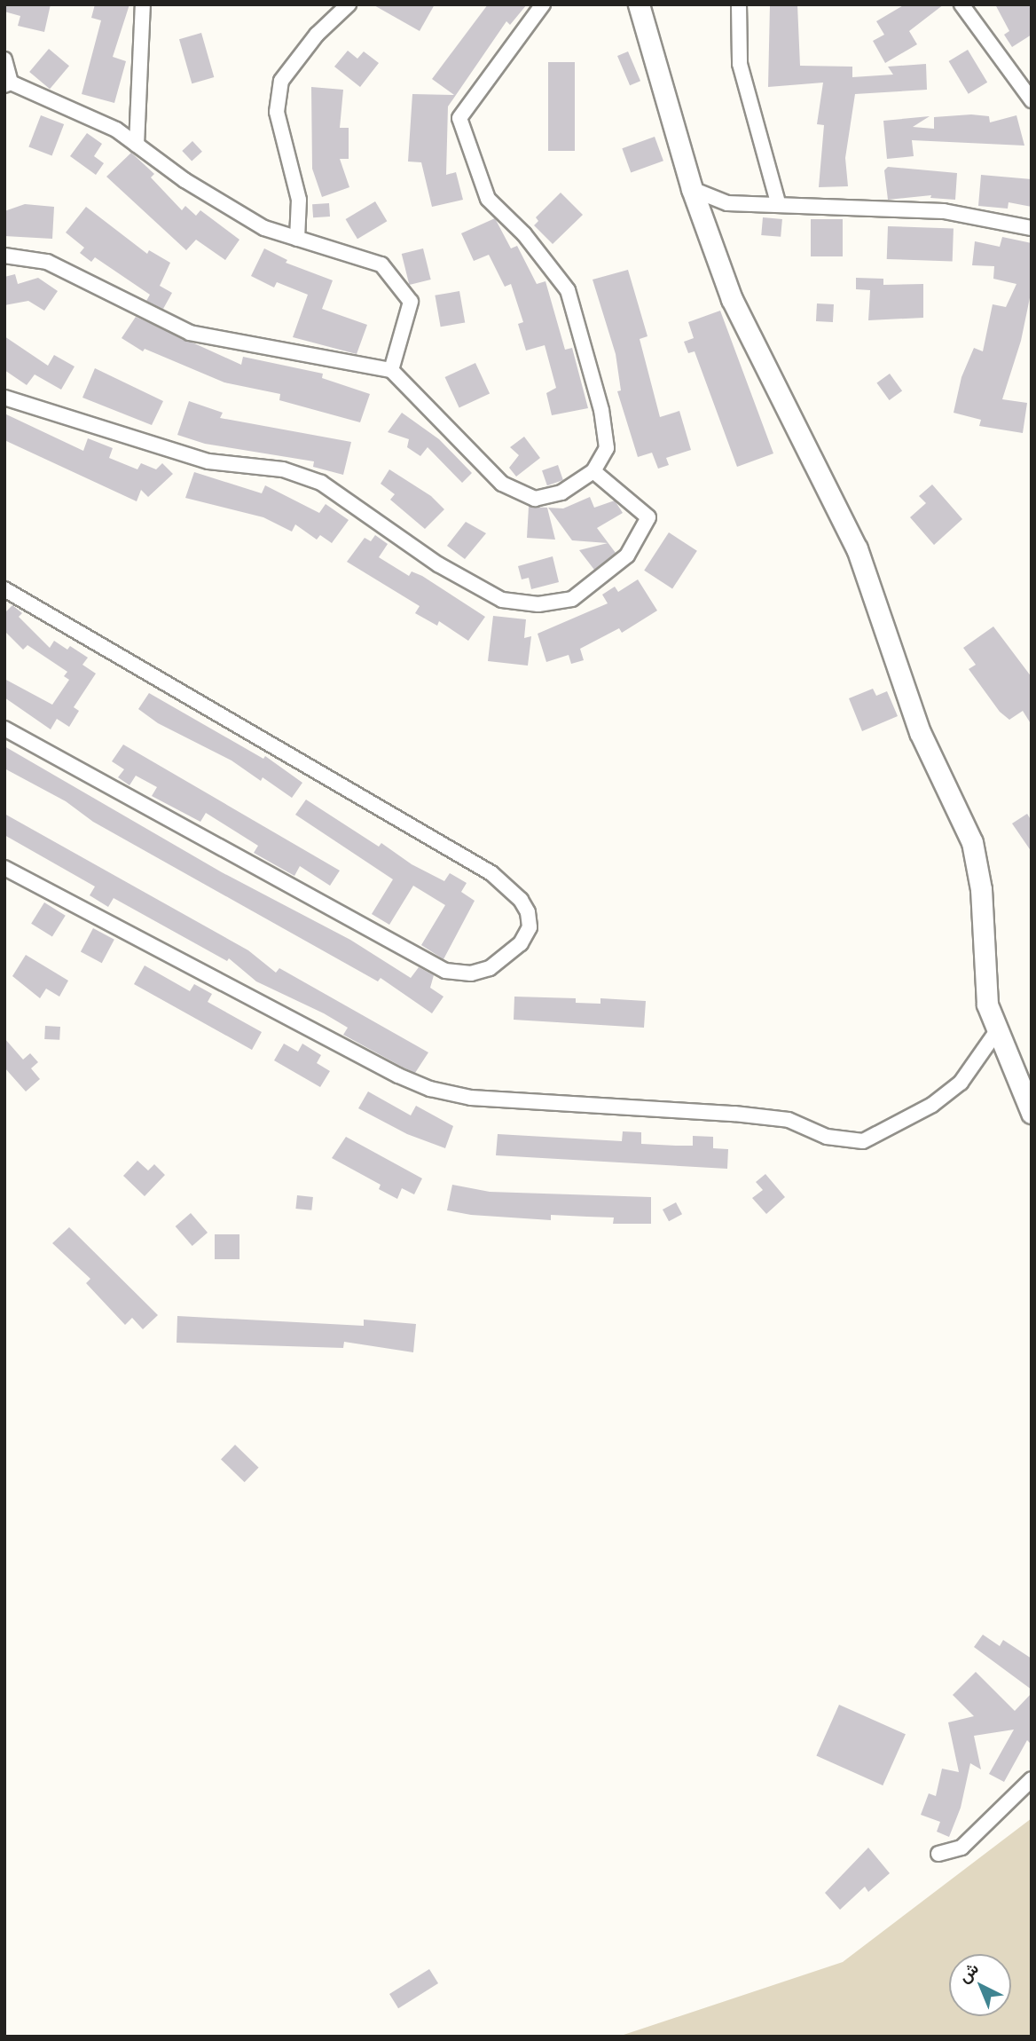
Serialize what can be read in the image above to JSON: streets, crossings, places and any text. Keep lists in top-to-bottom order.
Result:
{
  "north": "top left"
}
